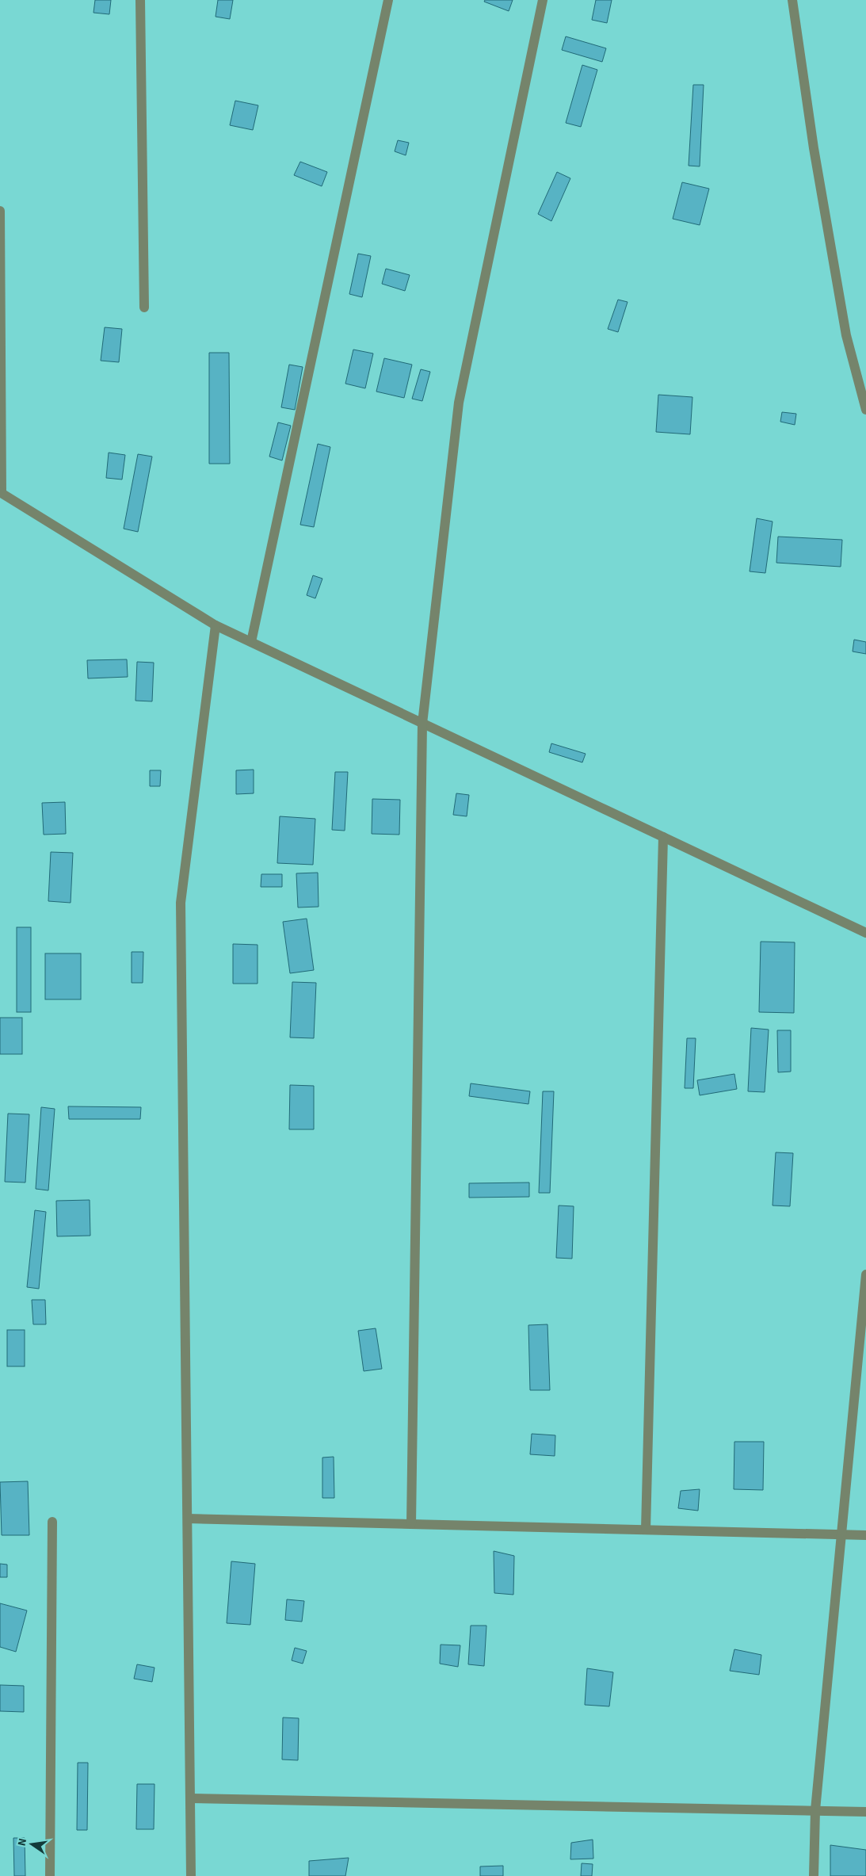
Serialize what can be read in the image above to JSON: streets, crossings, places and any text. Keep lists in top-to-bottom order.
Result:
{
  "north": "left"
}
